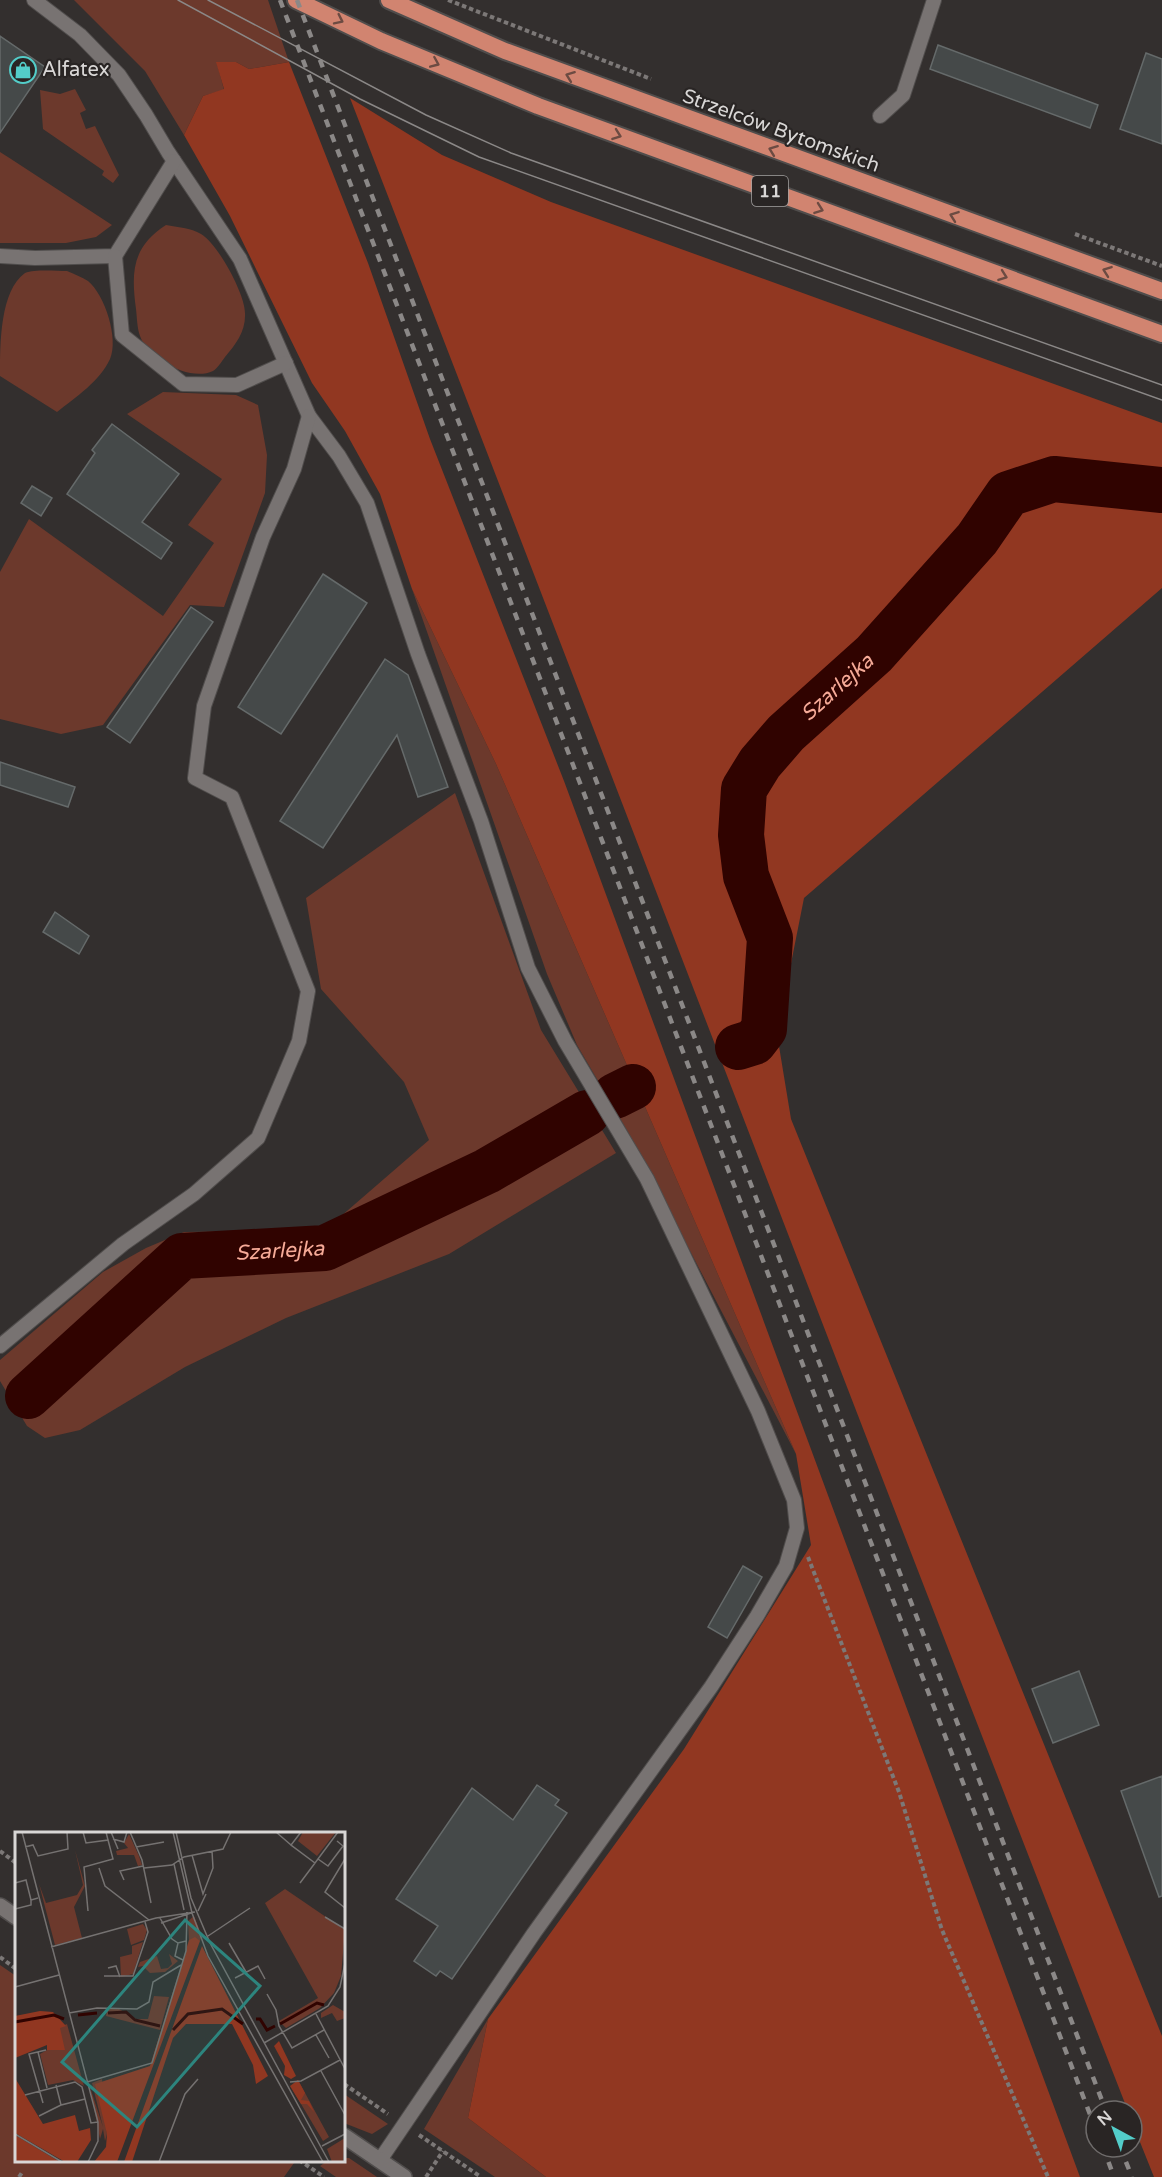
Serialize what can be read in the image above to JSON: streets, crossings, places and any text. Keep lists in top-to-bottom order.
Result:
{
  "streets": {
    "highway": ["Strzelców Bytomskich", "11"]
  },
  "water": ["Szarlejka"],
  "places": {
    "shop": ["Alfatex"]
  },
  "north": "top left"
}
